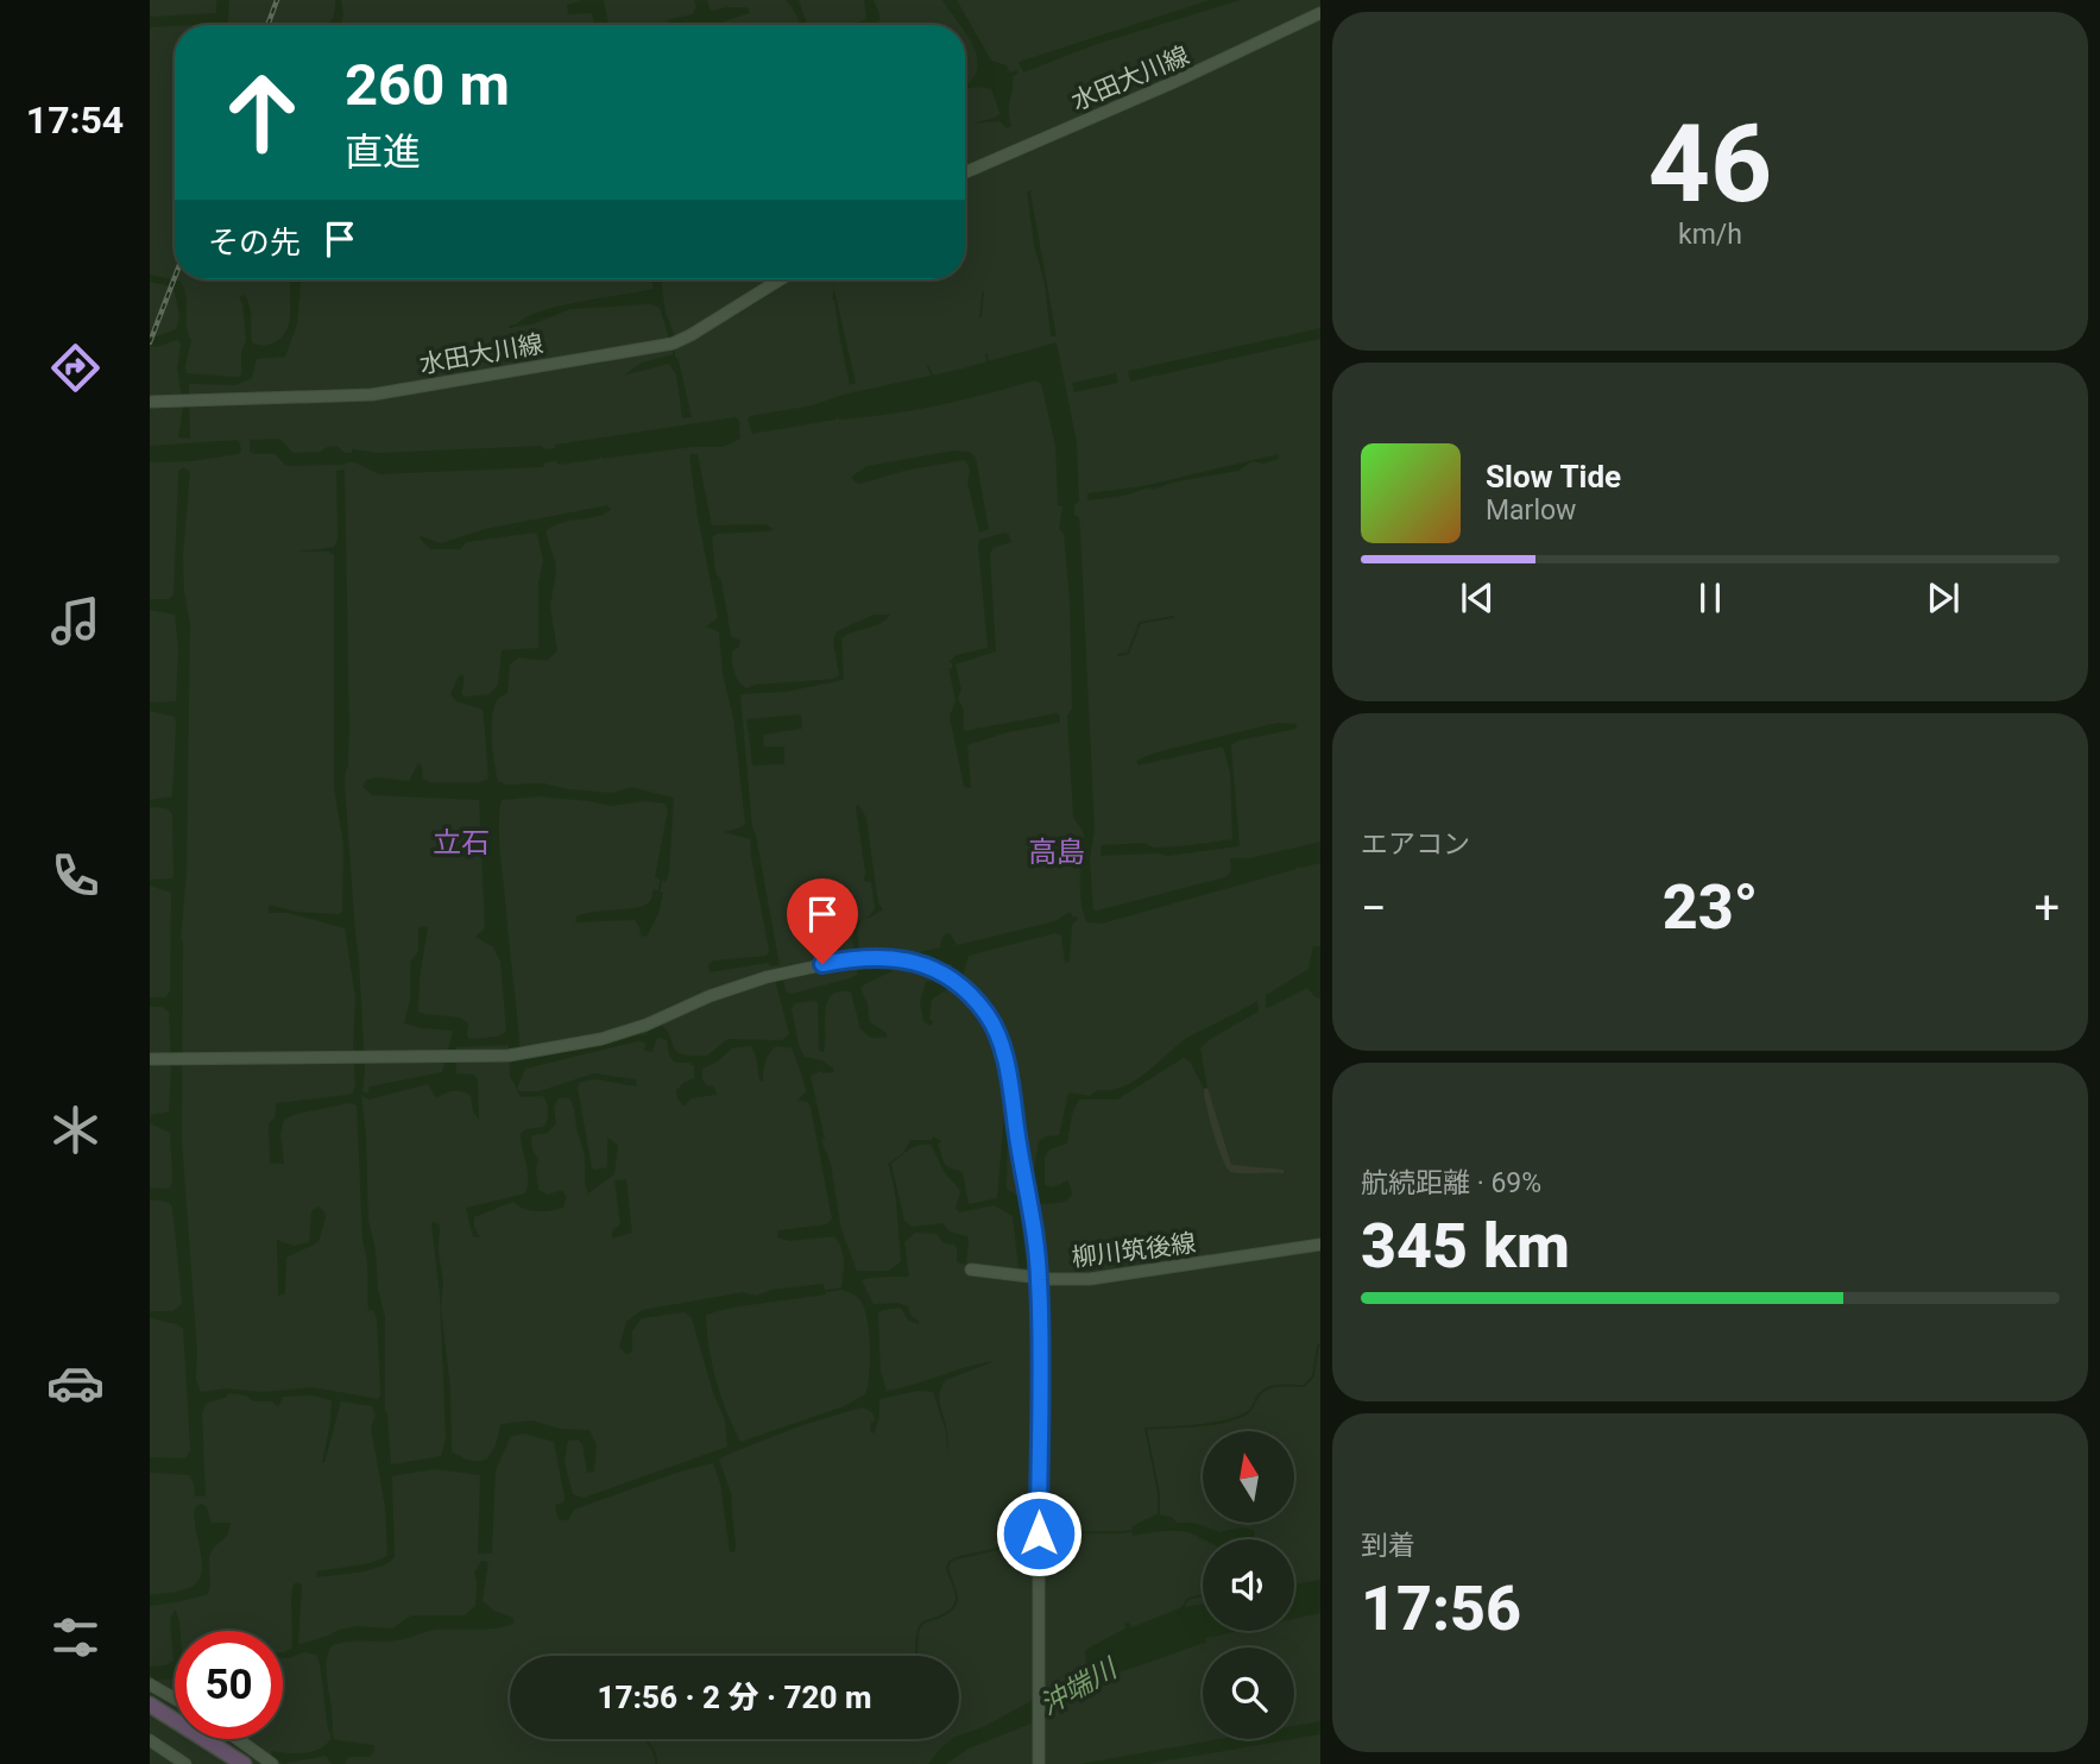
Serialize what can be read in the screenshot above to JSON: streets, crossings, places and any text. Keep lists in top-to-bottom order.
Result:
{
  "streets": {
    "main road": ["水田大川線", "柳川筑後線"]
  },
  "districts": ["立石", "高島"],
  "water": ["沖端川"],
  "north": "top",
  "page": {
    "tabs": "17:54",
    "tile": [
      ["46", "km/h"],
      "エアコン",
      ["航続距離 · 69%", "345 km"],
      ["到着", "17:56"]
    ],
    "turn": ["260 m", "直進"],
    "then": "その先",
    "song": ["Slow Tide", "Marlow"],
    "heat": ["−", "23°", "+"],
    "limit": "50",
    "trip": "17:56 · 2 分 · 720 m"
  }
}
